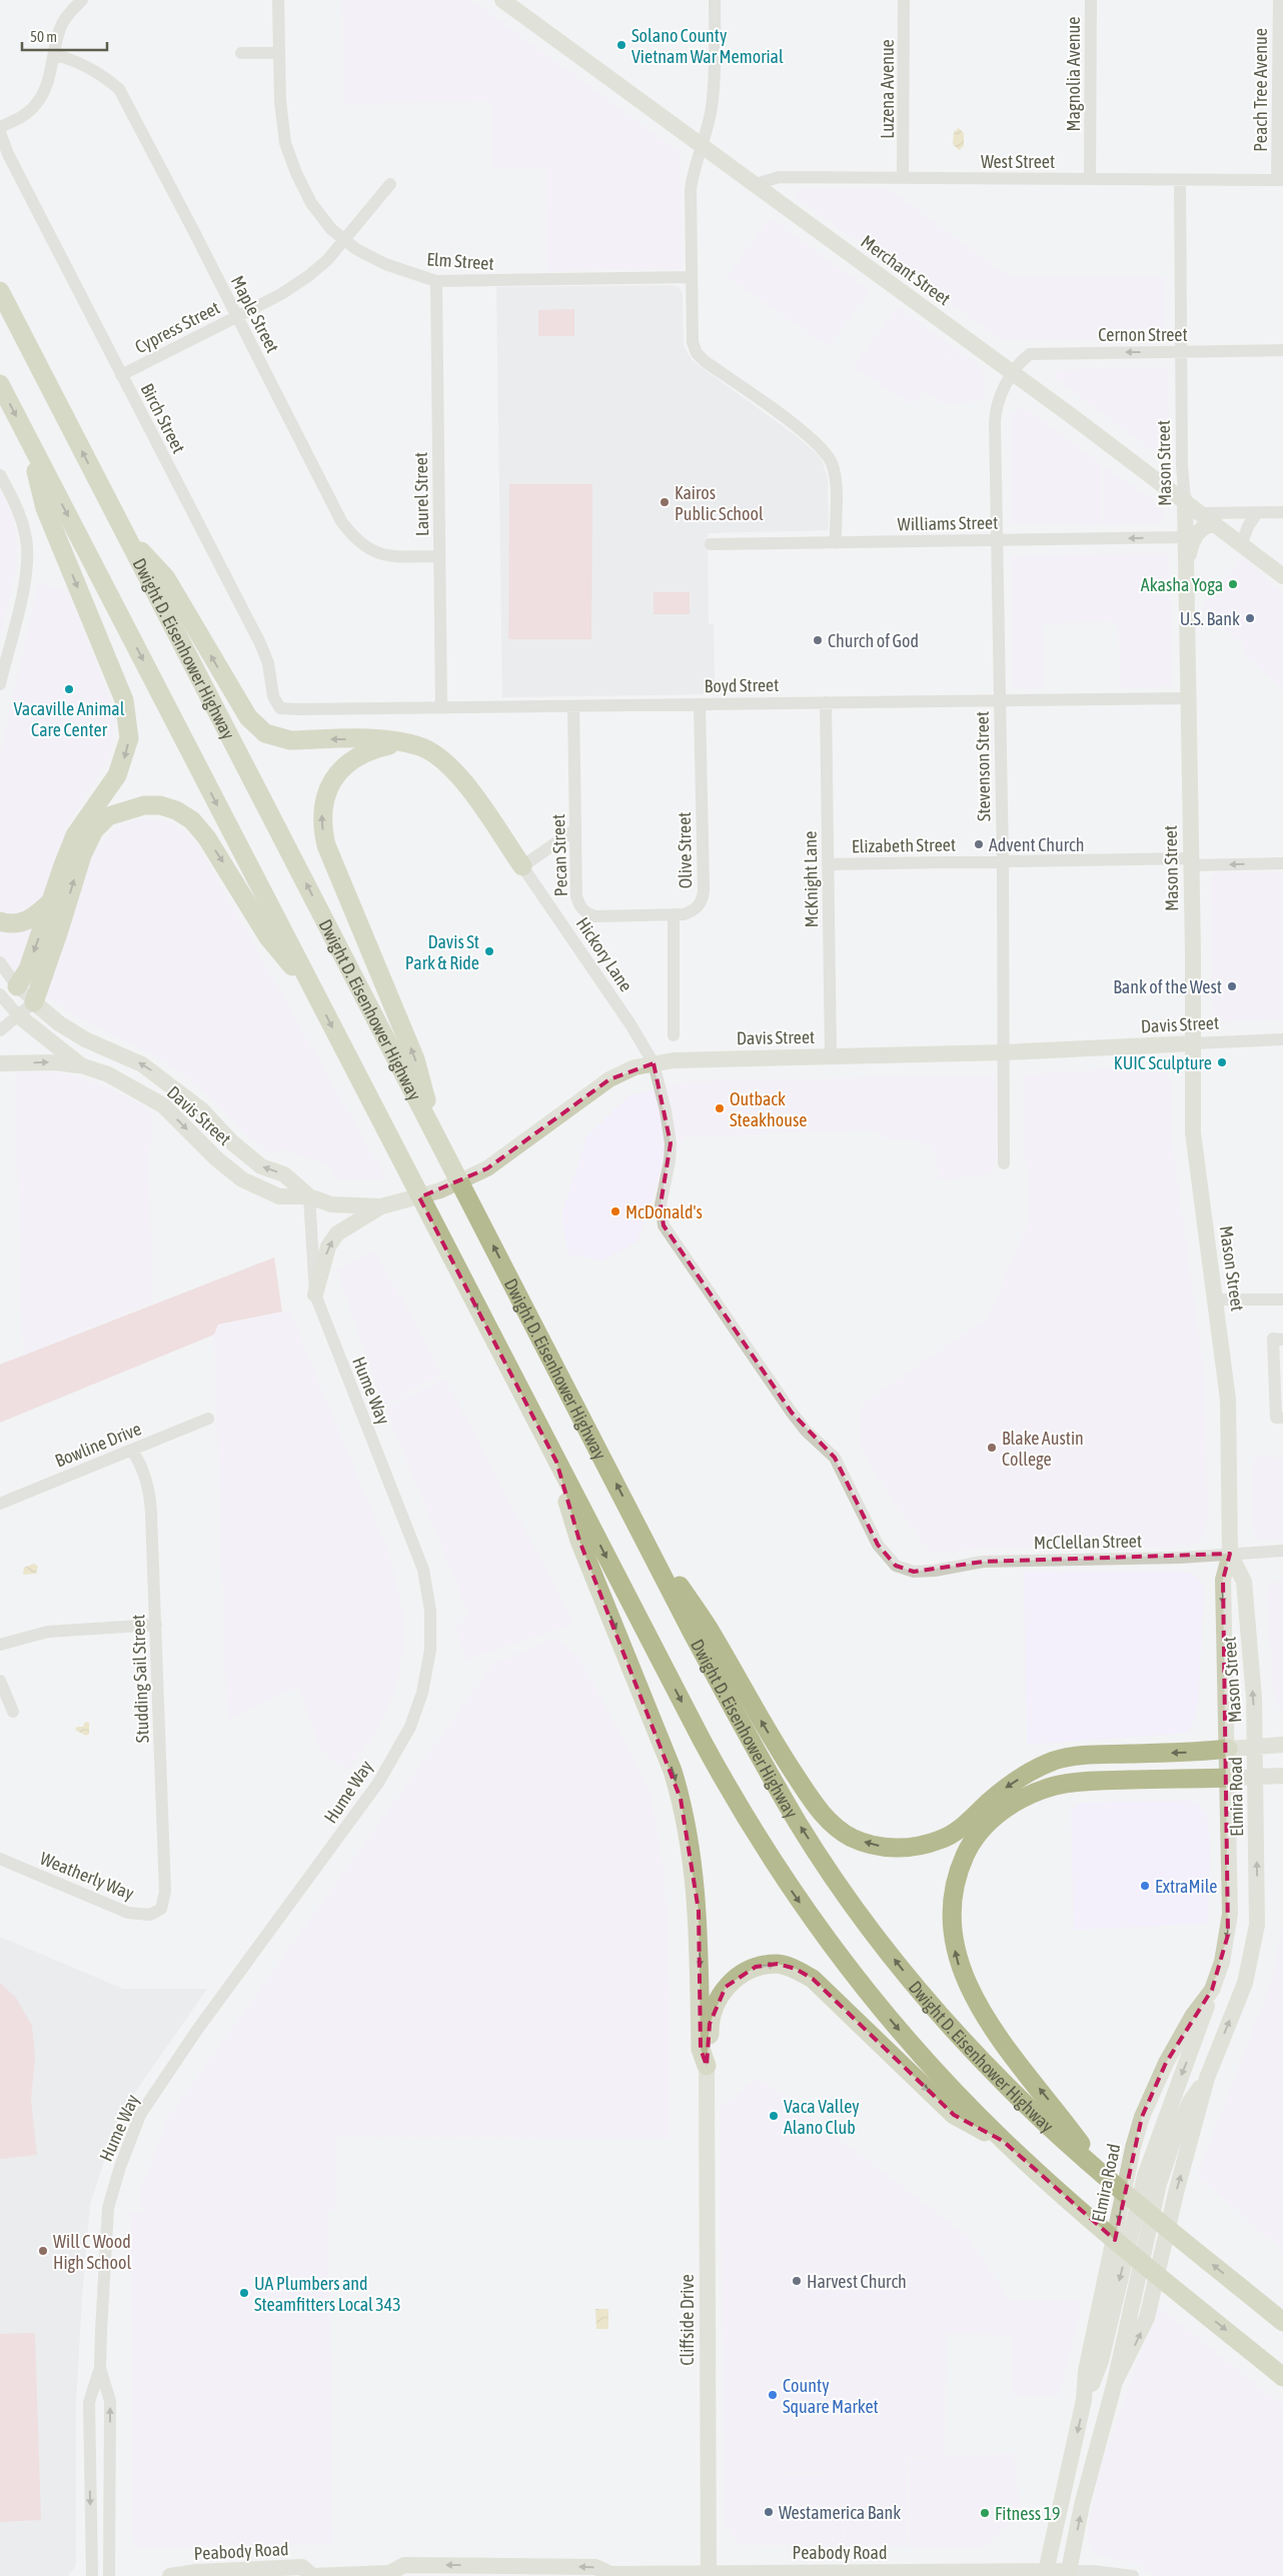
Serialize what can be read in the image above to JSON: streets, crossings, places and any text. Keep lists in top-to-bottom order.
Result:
{
  "streets": {
    "highway": ["Dwight D. Eisenhower Highway"],
    "main road": [
      "Merchant Street",
      "Mason Street",
      "Davis Street",
      "Elmira Road",
      "Cliffside Drive",
      "Peabody Road"
    ],
    "street": [
      "Magnolia Avenue",
      "Luzena Avenue",
      "Peach Tree Avenue",
      "West Street",
      "Elm Street",
      "Maple Street",
      "Cypress Street",
      "Cernon Street",
      "Birch Street",
      "Laurel Street",
      "Williams Street",
      "Boyd Street",
      "Stevenson Street",
      "Elizabeth Street",
      "Olive Street",
      "Pecan Street",
      "McKnight Lane",
      "Hickory Lane",
      "Hume Way",
      "Bowline Drive",
      "McClellan Street",
      "Studding Sail Street",
      "Weatherly Way"
    ]
  },
  "crossings": [
    ["Magnolia Avenue", "West Street"],
    ["Luzena Avenue", "West Street"],
    ["Peach Tree Avenue", "West Street"],
    ["West Street", "Merchant Street"],
    ["West Street", "Mason Street"],
    ["Elm Street", "Cypress Street"],
    ["Elm Street", "Laurel Street"],
    ["Merchant Street", "Cernon Street"],
    ["Merchant Street", "Mason Street"],
    ["Merchant Street", "Stevenson Street"],
    ["Maple Street", "Cypress Street"],
    ["Maple Street", "Laurel Street"],
    ["Cypress Street", "Birch Street"],
    ["Cernon Street", "Mason Street"],
    ["Cernon Street", "Stevenson Street"],
    ["Birch Street", "Boyd Street"],
    ["Mason Street", "Williams Street"],
    ["Mason Street", "Boyd Street"],
    ["Mason Street", "Elizabeth Street"],
    ["Mason Street", "Davis Street"],
    ["Mason Street", "McClellan Street"],
    ["Mason Street", "Elmira Road"],
    ["Laurel Street", "Boyd Street"],
    ["Williams Street", "Stevenson Street"],
    ["Boyd Street", "Stevenson Street"],
    ["Boyd Street", "Olive Street"],
    ["Boyd Street", "Pecan Street"],
    ["Boyd Street", "McKnight Lane"],
    ["Stevenson Street", "Elizabeth Street"],
    ["Stevenson Street", "Davis Street"],
    ["Elizabeth Street", "McKnight Lane"],
    ["Olive Street", "Pecan Street"],
    ["McKnight Lane", "Davis Street"],
    ["Hickory Lane", "Davis Street"],
    ["Hickory Lane", "McClellan Street"],
    ["Davis Street", "Hume Way"],
    ["Bowline Drive", "Studding Sail Street"],
    ["Studding Sail Street", "Weatherly Way"],
    ["Elmira Road", "Peabody Road"],
    ["Cliffside Drive", "Peabody Road"]
  ],
  "one_way": ["Cernon Street", "Williams Street"],
  "places": [
    "Solano County Vietnam War Memorial",
    "Kairos Public School",
    "Akasha Yoga",
    "U.S. Bank",
    "Church of God",
    "Vacaville Animal Care Center",
    "Advent Church",
    "Davis St Park & Ride",
    "Bank of the West",
    "KUIC Sculpture",
    "Outback Steakhouse",
    "McDonald's",
    "Blake Austin College",
    "ExtraMile",
    "Vaca Valley Alano Club",
    "Will C Wood High School",
    "Harvest Church",
    "UA Plumbers and Steamfitters Local 343",
    "County Square Market",
    "Westamerica Bank",
    "Fitness 19"
  ],
  "scale_bar": "50 m"
}
